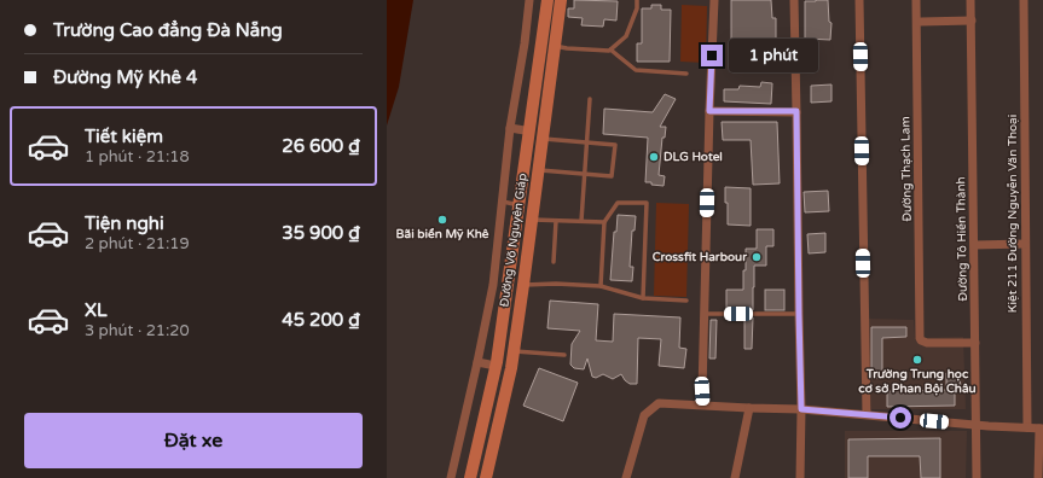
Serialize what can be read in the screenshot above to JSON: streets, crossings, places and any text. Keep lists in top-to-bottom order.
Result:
{
  "streets": {
    "main road": ["Đường Võ Nguyên Giáp"],
    "street": ["Đường Thạch Lam", "Kiệt 211 Đường Nguyễn Văn Thoại", "Đường Tô Hiến Thành"]
  },
  "crossings": [
    ["Đường Thạch Lam", "Đường Tô Hiến Thành"]
  ],
  "places": [
    "DLG Hotel",
    "Bãi biển Mỹ Khê",
    "Crossfit Harbour",
    "Trường Trung học cơ sở Phan Bội Châu"
  ],
  "page": {
    "banner": ["Trường Cao đẳng Đà Nẵng", "Đường Mỹ Khê 4"],
    "bubble": "1 phút",
    "list": [
      {
        "name": "Tiết kiệm",
        "note": "1 phút · 21:18",
        "value": "26 600 ₫"
      },
      {
        "name": "Tiện nghi",
        "note": "2 phút · 21:19",
        "value": "35 900 ₫"
      },
      {
        "name": "XL",
        "note": "3 phút · 21:20",
        "value": "45 200 ₫"
      }
    ],
    "buttons": "Đặt xe"
  }
}
